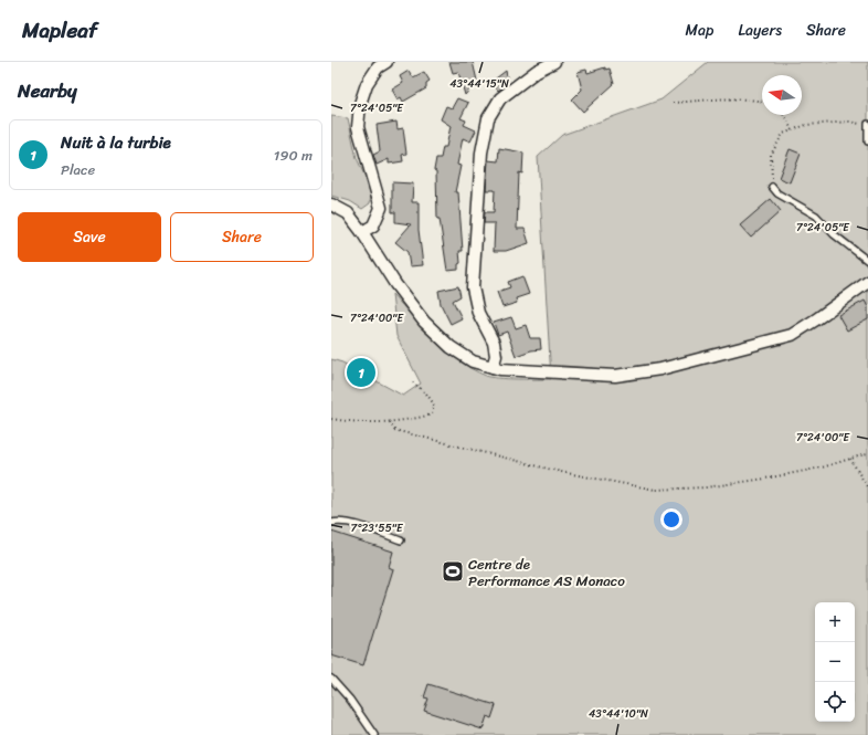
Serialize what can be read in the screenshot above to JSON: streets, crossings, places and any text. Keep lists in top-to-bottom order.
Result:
{
  "places": {
    "sports": ["Centre de Performance AS Monaco"]
  },
  "north": "left",
  "page": {
    "header": "Mapleaf",
    "nav": ["Map", "Layers", "Share"],
    "heading": "Nearby",
    "list": [
      {
        "mark": "1",
        "name": "Nuit à la turbie",
        "note": "Place",
        "value": "190 m"
      }
    ],
    "buttons": ["Save", "Share"],
    "pins": "1",
    "map_buttons": ["+", "−"]
  },
  "coordinates": [
    "43°44'15\"N",
    "7°24'05\"E",
    "7°24'00\"E",
    "7°23'55\"E",
    "43°44'10\"N"
  ]
}
